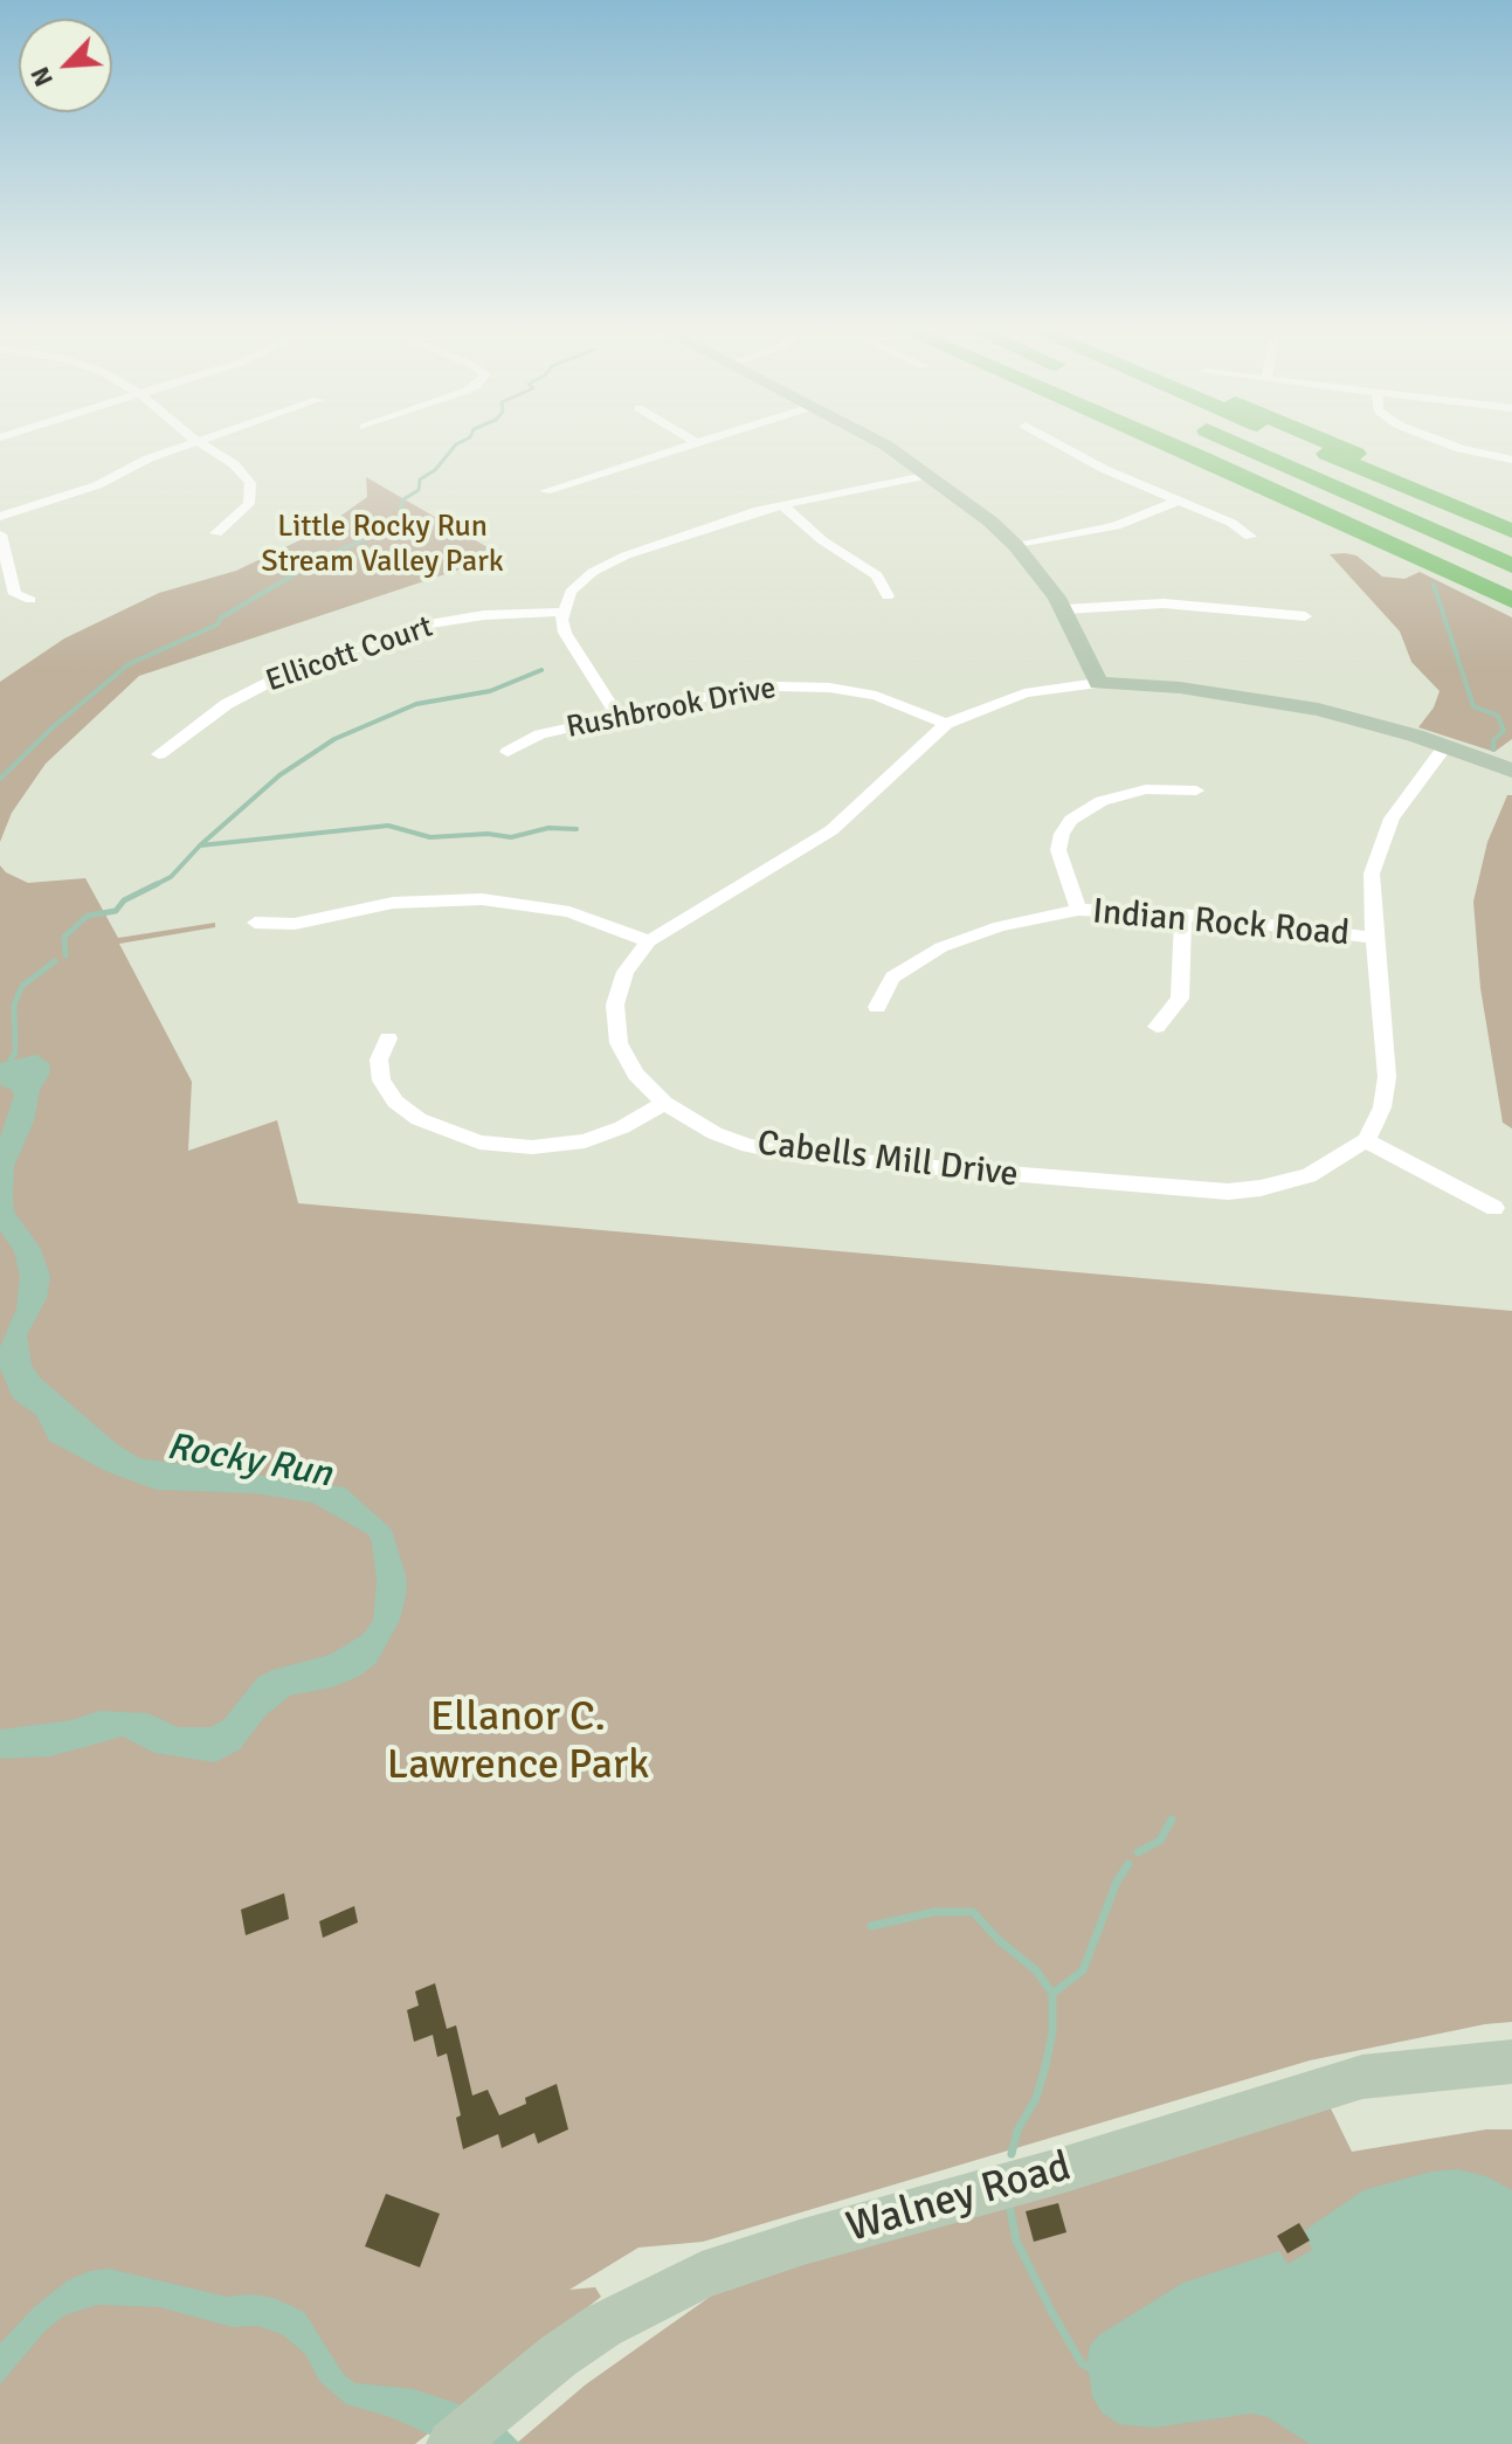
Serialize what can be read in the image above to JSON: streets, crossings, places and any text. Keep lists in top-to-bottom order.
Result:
{
  "streets": {
    "street": [
      "Ellicott Court",
      "Rushbrook Drive",
      "Indian Rock Road",
      "Cabells Mill Drive",
      "Walney Road"
    ]
  },
  "crossings": [
    ["Rushbrook Drive", "Cabells Mill Drive"]
  ],
  "water": ["Rocky Run"],
  "parks": ["Little Rocky Run Stream Valley Park", "Ellanor C. Lawrence Park"],
  "north": "bottom left"
}
